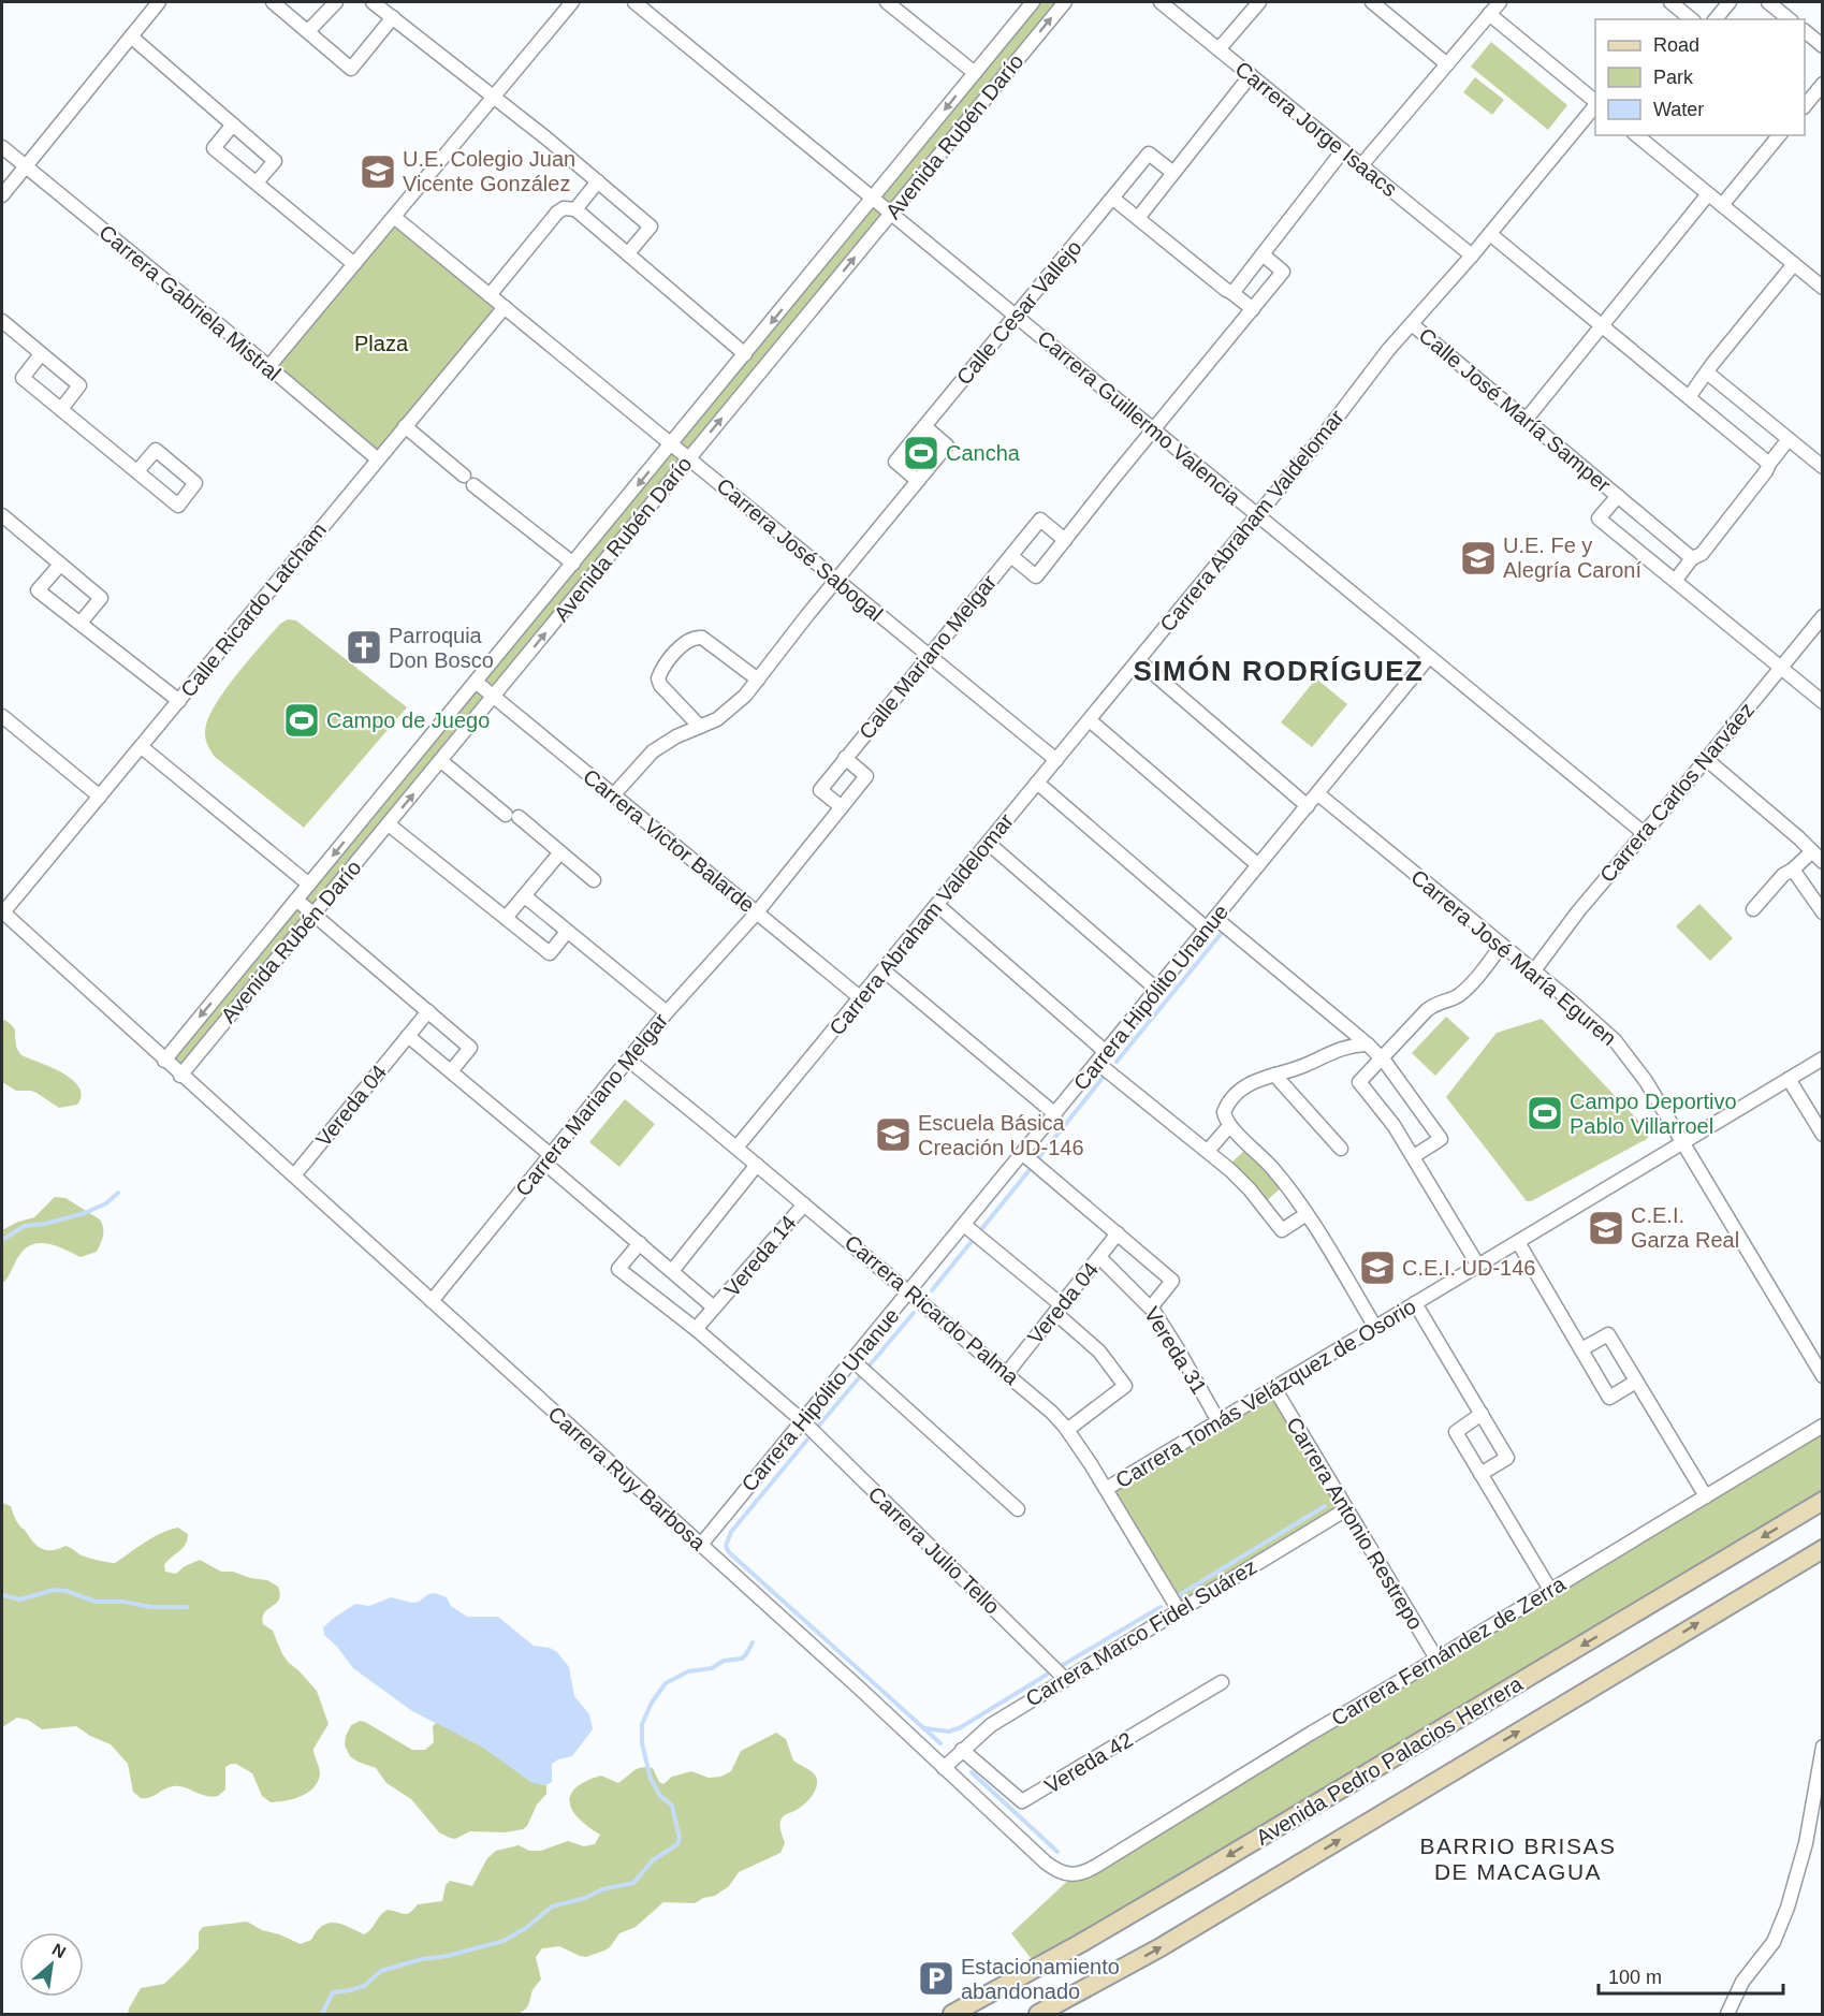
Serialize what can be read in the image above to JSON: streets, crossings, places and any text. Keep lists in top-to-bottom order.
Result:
{
  "streets": {
    "main road": ["Avenida Pedro Palacios Herrera"],
    "street": [
      "Carrera Jorge Isaacs",
      "Avenida Rubén Darío",
      "Carrera Gabriela Mistral",
      "Calle Cesar Vallejo",
      "Calle José María Samper",
      "Carrera Guillermo Valencia",
      "Carrera Abraham Valdelomar",
      "Carrera José Sabogal",
      "Calle Ricardo Latcham",
      "Calle Mariano Melgar",
      "Carrera Carlos Narváez",
      "Carrera Victor Balarde",
      "Carrera José María Eguren",
      "Carrera Hipólito Unanue",
      "Carrera Mariano Melgar",
      "Vereda 04",
      "Vereda 14",
      "Carrera Ricardo Palma",
      "Vereda 31",
      "Carrera Tomás Velázquez de Osorio",
      "Carrera Ruy Barbosa",
      "Carrera Antonio Restrepo",
      "Carrera Julio Tello",
      "Carrera Marco Fidel Suárez",
      "Carrera Fernández de Zerra",
      "Vereda 42"
    ]
  },
  "crossings": [
    ["Carrera Jorge Isaacs", "Carrera Abraham Valdelomar"],
    ["Avenida Rubén Darío", "Carrera Guillermo Valencia"],
    ["Avenida Rubén Darío", "Carrera José Sabogal"],
    ["Avenida Rubén Darío", "Carrera Victor Balarde"],
    ["Avenida Rubén Darío", "Carrera Ruy Barbosa"],
    ["Carrera Gabriela Mistral", "Calle Ricardo Latcham"],
    ["Calle Cesar Vallejo", "Carrera Guillermo Valencia"],
    ["Calle José María Samper", "Carrera Abraham Valdelomar"],
    ["Calle José María Samper", "Carrera Carlos Narváez"],
    ["Carrera Guillermo Valencia", "Carrera Abraham Valdelomar"],
    ["Carrera Guillermo Valencia", "Calle Mariano Melgar"],
    ["Carrera Guillermo Valencia", "Carrera Carlos Narváez"],
    ["Carrera Guillermo Valencia", "Carrera Hipólito Unanue"],
    ["Carrera Abraham Valdelomar", "Carrera José Sabogal"],
    ["Carrera Abraham Valdelomar", "Carrera Victor Balarde"],
    ["Carrera Abraham Valdelomar", "Carrera Ricardo Palma"],
    ["Carrera José Sabogal", "Calle Ricardo Latcham"],
    ["Carrera José Sabogal", "Calle Mariano Melgar"],
    ["Calle Mariano Melgar", "Carrera Victor Balarde"],
    ["Calle Mariano Melgar", "Carrera Mariano Melgar"],
    ["Carrera Carlos Narváez", "Carrera José María Eguren"],
    ["Carrera Victor Balarde", "Carrera Mariano Melgar"],
    ["Carrera José María Eguren", "Carrera Hipólito Unanue"],
    ["Carrera José María Eguren", "Carrera Tomás Velázquez de Osorio"],
    ["Carrera Hipólito Unanue", "Carrera Ricardo Palma"],
    ["Carrera Hipólito Unanue", "Vereda 31"],
    ["Carrera Hipólito Unanue", "Carrera Ruy Barbosa"],
    ["Carrera Hipólito Unanue", "Carrera Julio Tello"],
    ["Carrera Mariano Melgar", "Carrera Ricardo Palma"],
    ["Carrera Mariano Melgar", "Carrera Ruy Barbosa"],
    ["Vereda 04", "Carrera Ricardo Palma"],
    ["Vereda 04", "Vereda 31"],
    ["Vereda 04", "Carrera Ruy Barbosa"],
    ["Vereda 14", "Carrera Ricardo Palma"],
    ["Vereda 14", "Carrera Julio Tello"],
    ["Carrera Ricardo Palma", "Carrera Tomás Velázquez de Osorio"],
    ["Carrera Ricardo Palma", "Carrera Marco Fidel Suárez"],
    ["Vereda 31", "Carrera Tomás Velázquez de Osorio"],
    ["Carrera Tomás Velázquez de Osorio", "Carrera Antonio Restrepo"],
    ["Carrera Ruy Barbosa", "Carrera Marco Fidel Suárez"],
    ["Carrera Ruy Barbosa", "Carrera Fernández de Zerra"],
    ["Carrera Antonio Restrepo", "Carrera Marco Fidel Suárez"],
    ["Carrera Antonio Restrepo", "Carrera Fernández de Zerra"],
    ["Carrera Julio Tello", "Carrera Marco Fidel Suárez"],
    ["Carrera Marco Fidel Suárez", "Vereda 42"]
  ],
  "districts": ["SIMÓN RODRÍGUEZ", "BARRIO BRISAS DE MACAGUA"],
  "parks": ["Plaza"],
  "places": {
    "school or university": [
      "U.E. Colegio Juan Vicente González",
      "U.E. Fe y Alegría Caroní",
      "Escuela Básica Creación UD-146",
      "C.E.I. Garza Real",
      "C.E.I. UD-146"
    ],
    "sports": ["Cancha", "Campo de Juego", "Campo Deportivo Pablo Villarroel"],
    "church": ["Parroquia Don Bosco"],
    "parking": ["Estacionamiento abandonado"]
  },
  "legend": ["Road", "Park", "Water"],
  "scale_bar": "100 m",
  "north": "top right"
}
